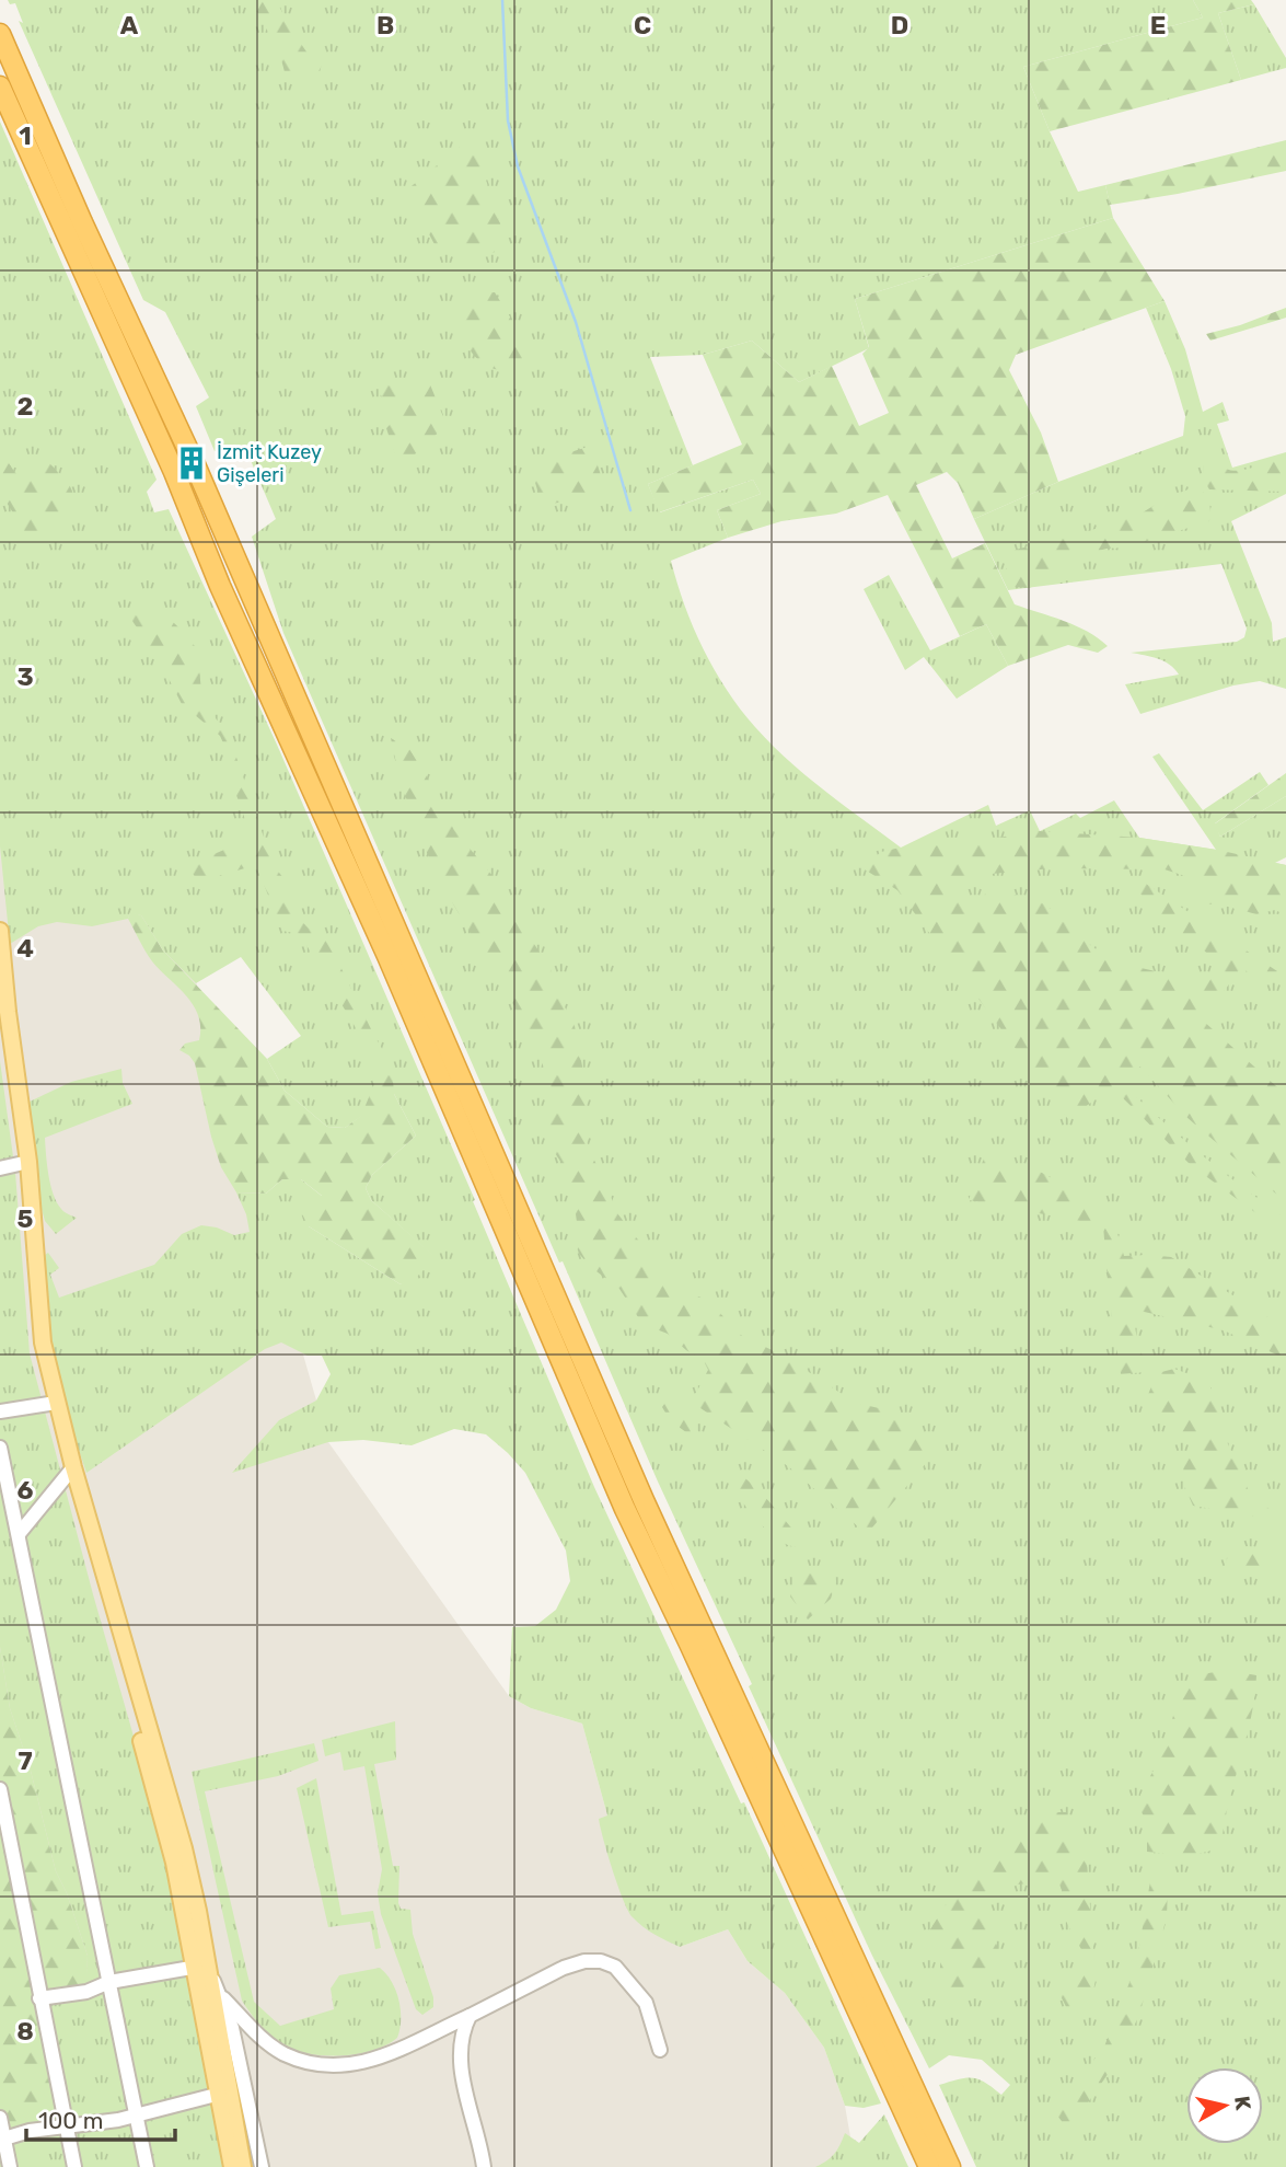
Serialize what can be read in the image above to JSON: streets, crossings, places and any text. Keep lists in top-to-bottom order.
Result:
{
  "places": {
    "building": ["İzmit Kuzey Gişeleri"]
  },
  "scale_bar": "100 m",
  "north": "right",
  "grid": {
    "columns": [
      "A",
      "B",
      "C",
      "D",
      "E"
    ],
    "rows": [
      "1",
      "2",
      "3",
      "4",
      "5",
      "6",
      "7",
      "8"
    ]
  }
}
